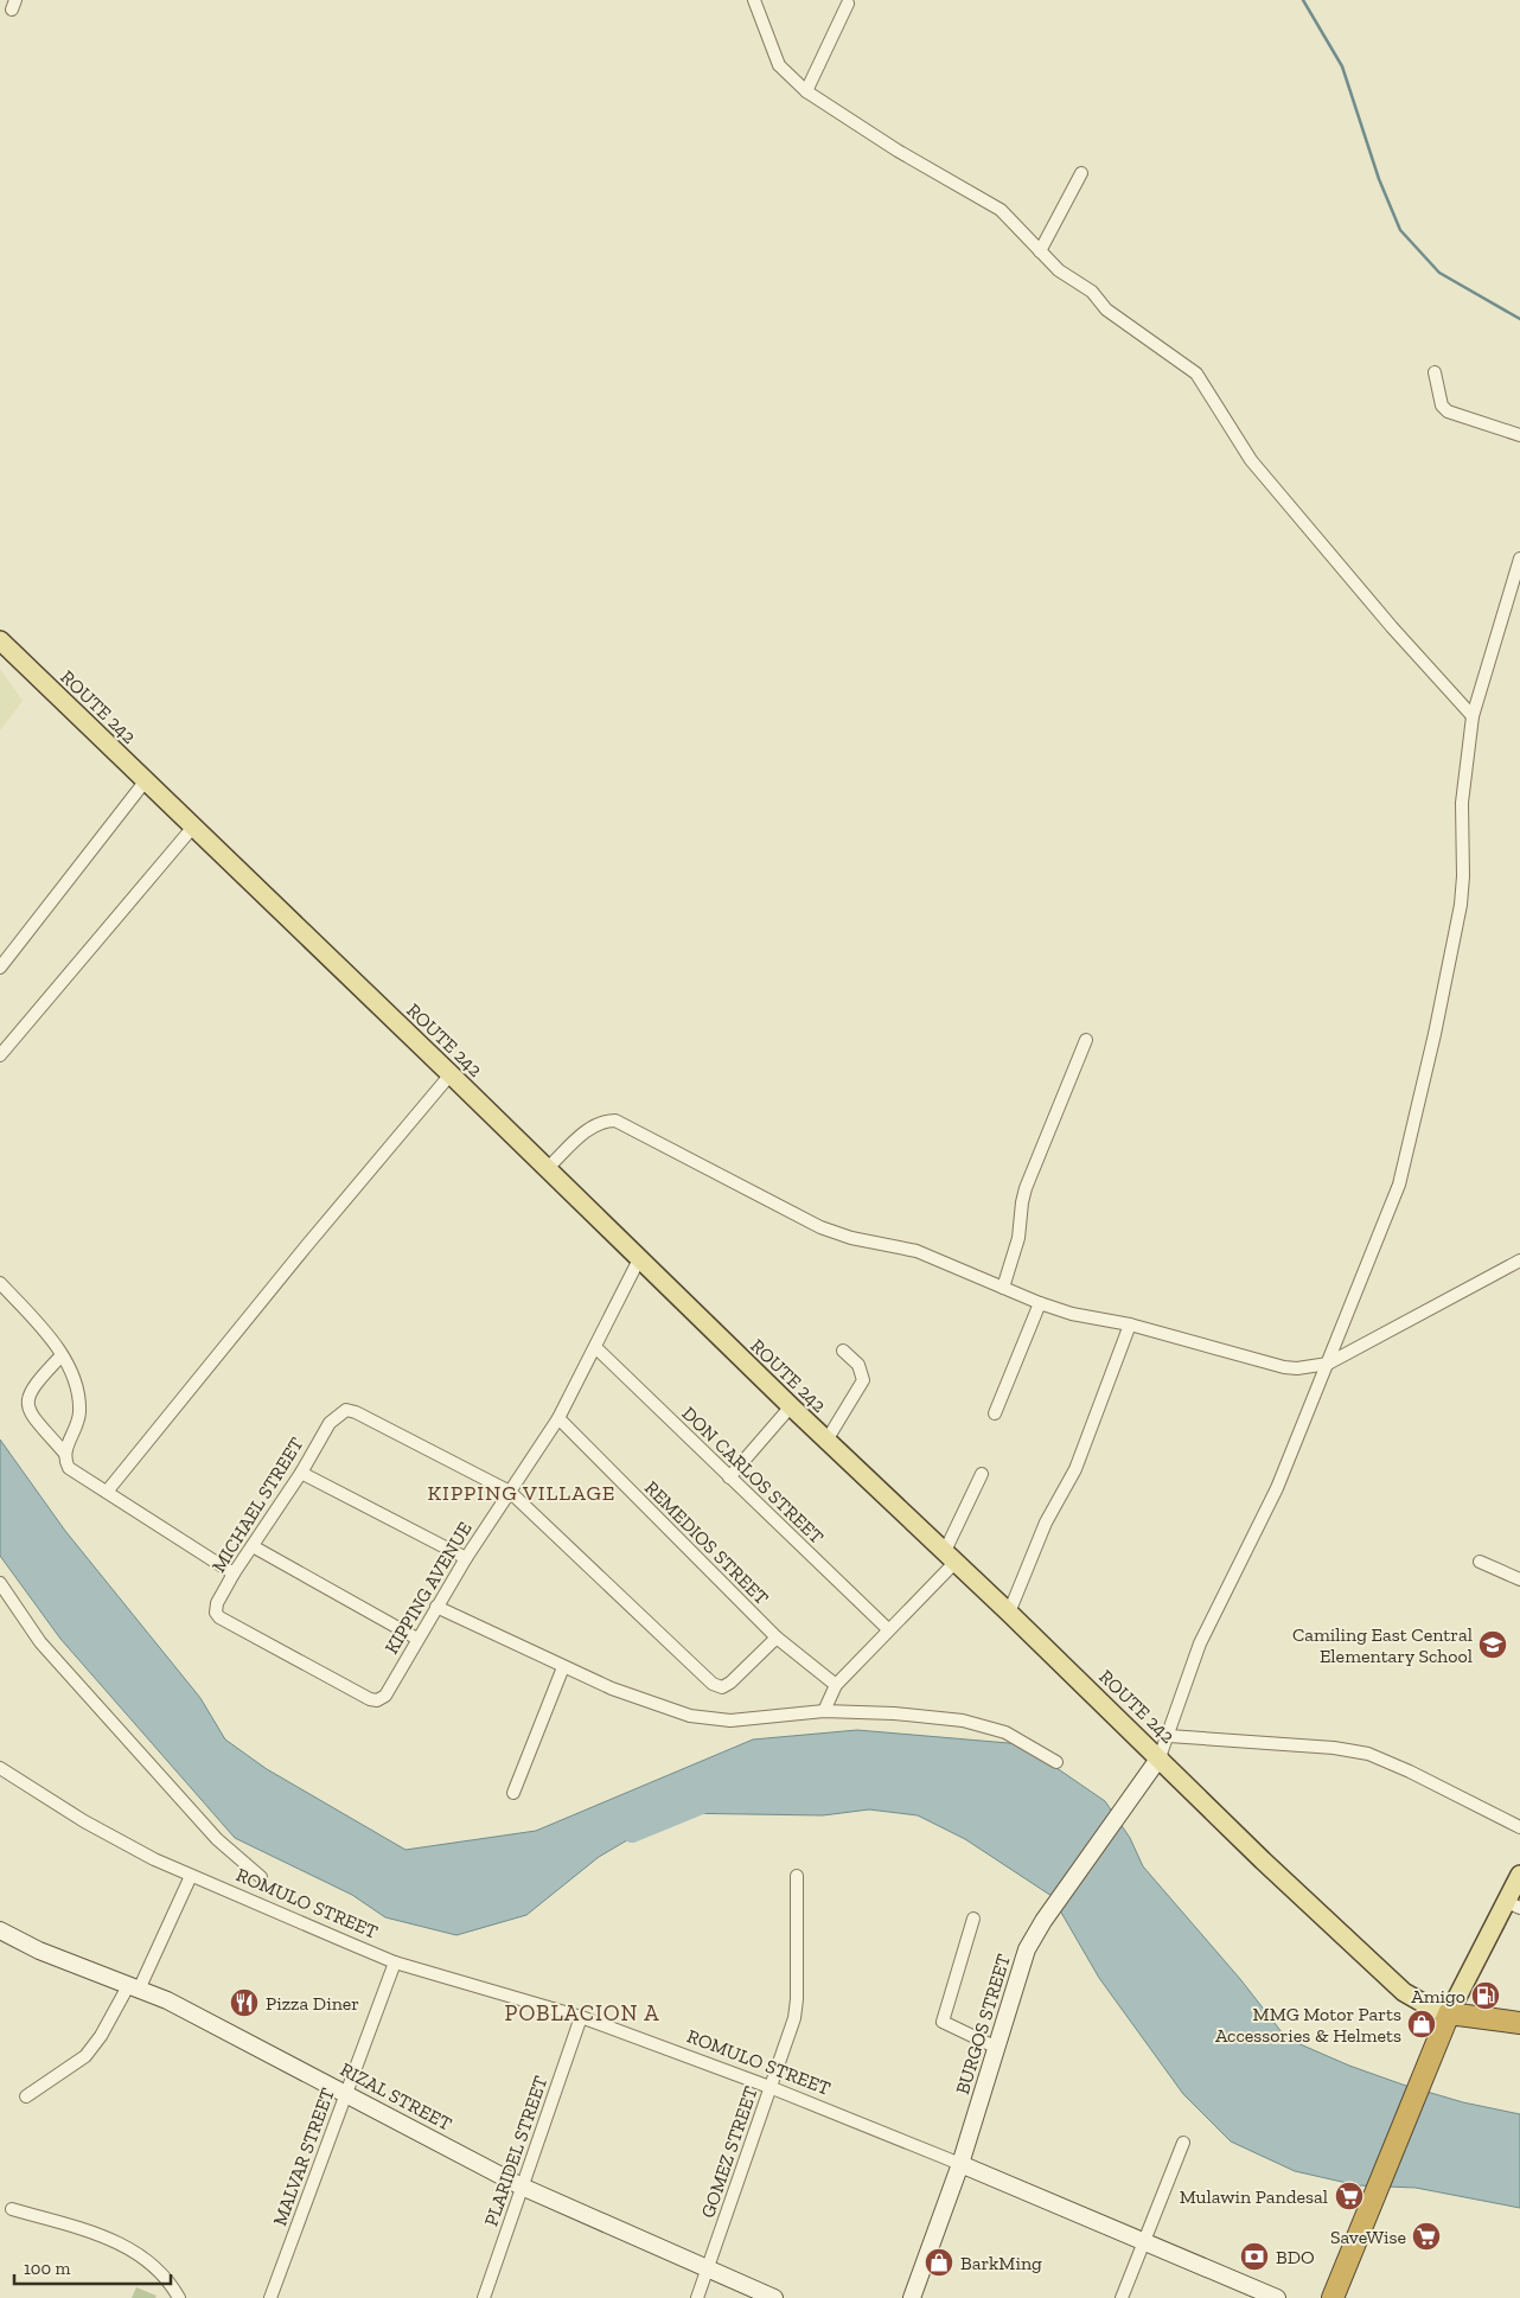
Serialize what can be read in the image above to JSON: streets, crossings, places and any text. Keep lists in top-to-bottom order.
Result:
{
  "streets": {
    "main road": ["ROUTE 242"],
    "street": [
      "DON CARLOS STREET",
      "MICHAEL STREET",
      "REMEDIOS STREET",
      "KIPPING AVENUE",
      "ROMULO STREET",
      "BURGOS STREET",
      "RIZAL STREET",
      "PLARIDEL STREET",
      "GOMEZ STREET",
      "MALVAR STREET"
    ]
  },
  "crossings": [
    ["ROUTE 242", "BURGOS STREET"],
    ["DON CARLOS STREET", "KIPPING AVENUE"],
    ["MICHAEL STREET", "KIPPING AVENUE"],
    ["REMEDIOS STREET", "KIPPING AVENUE"],
    ["ROMULO STREET", "BURGOS STREET"],
    ["ROMULO STREET", "PLARIDEL STREET"],
    ["ROMULO STREET", "GOMEZ STREET"],
    ["ROMULO STREET", "MALVAR STREET"],
    ["RIZAL STREET", "PLARIDEL STREET"],
    ["RIZAL STREET", "GOMEZ STREET"],
    ["RIZAL STREET", "MALVAR STREET"]
  ],
  "districts": ["KIPPING VILLAGE", "POBLACION A"],
  "places": {
    "school or university": ["Camiling East Central Elementary School"],
    "fuel station": ["Amigo"],
    "restaurant": ["Pizza Diner"],
    "shop": ["MMG Motor Parts Accessories & Helmets", "BarkMing"],
    "supermarket": ["Mulawin Pandesal", "SaveWise"],
    "bank": ["BDO"]
  },
  "scale_bar": "100 m"
}
